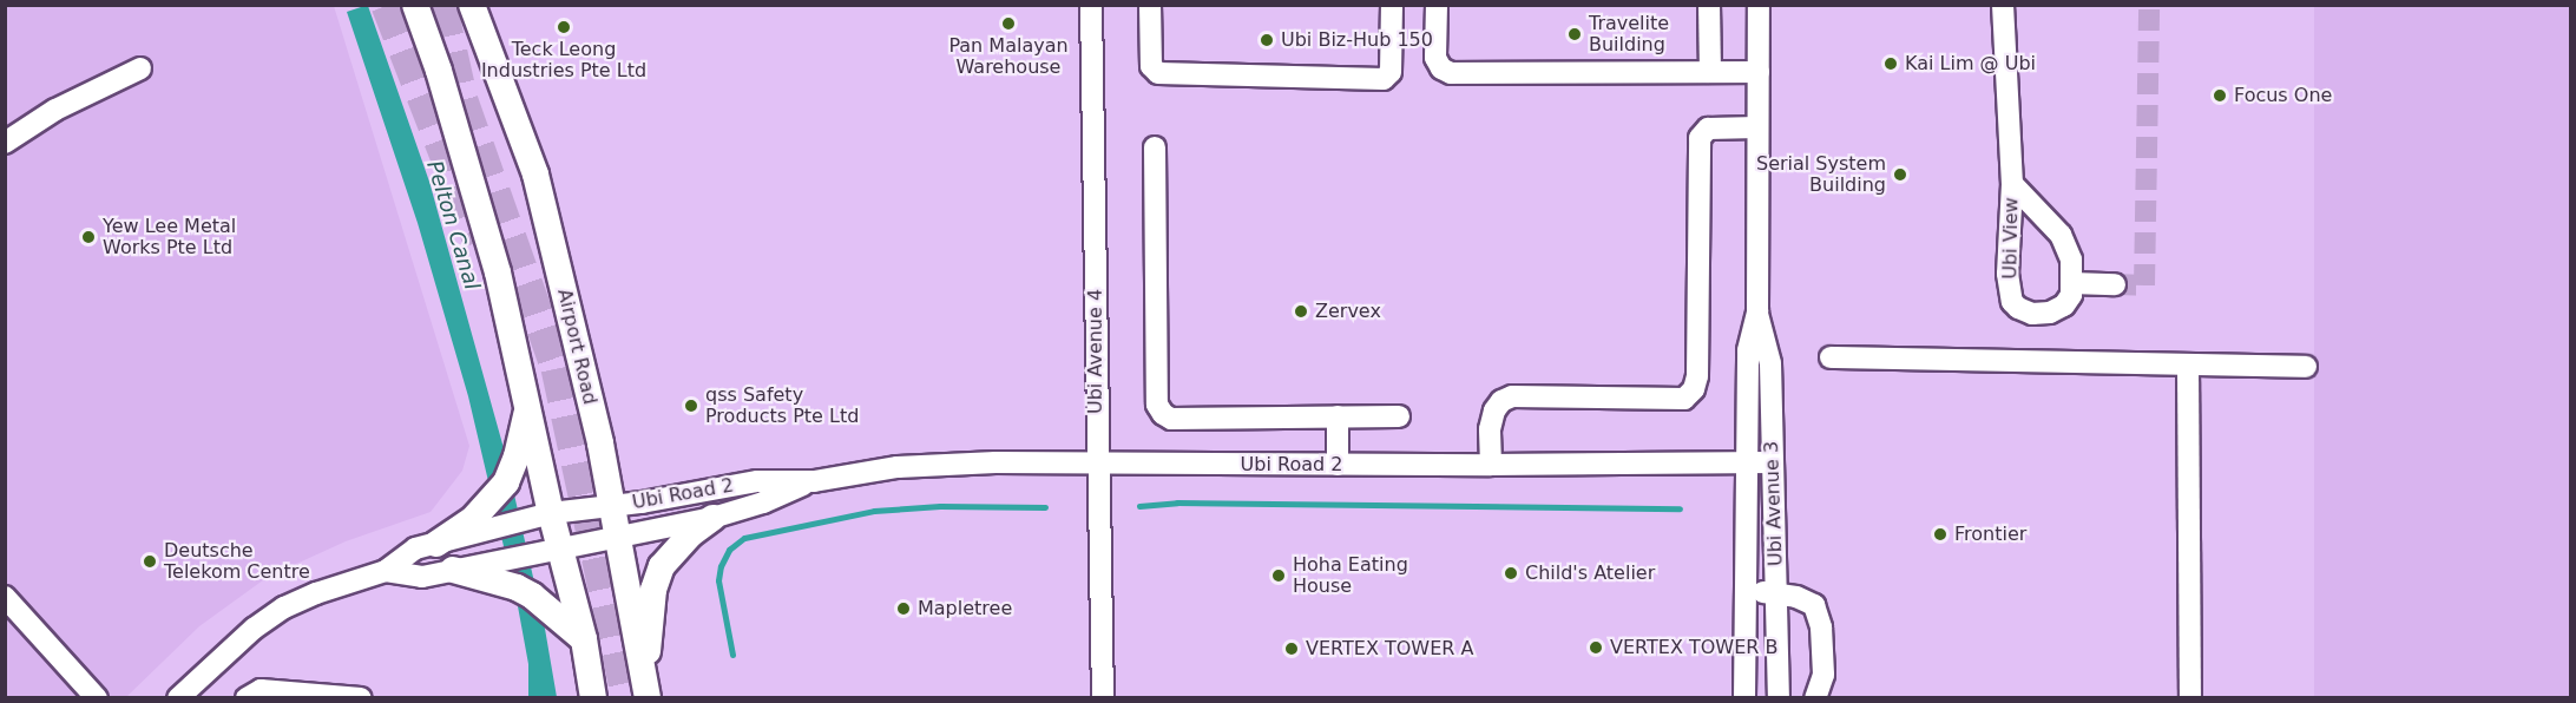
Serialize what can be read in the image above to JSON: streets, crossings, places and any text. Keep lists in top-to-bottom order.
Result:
{
  "streets": {
    "main road": ["Airport Road"],
    "street": [
      "Ubi View",
      "Ubi Avenue 4",
      "Ubi Road 2",
      "Ubi Avenue 3"
    ]
  },
  "crossings": [
    ["Airport Road", "Ubi Road 2"],
    ["Ubi Avenue 4", "Ubi Road 2"],
    ["Ubi Road 2", "Ubi Avenue 3"]
  ],
  "water": ["Pelton Canal"],
  "places": [
    "Pan Malayan Warehouse",
    "Teck Leong Industries Pte Ltd",
    "Travelite Building",
    "Ubi Biz-Hub 150",
    "Kai Lim @ Ubi",
    "Focus One",
    "Serial System Building",
    "Yew Lee Metal Works Pte Ltd",
    "Zervex",
    "qss Safety Products Pte Ltd",
    "Frontier",
    "Deutsche Telekom Centre",
    "Child's Atelier",
    "Hoha Eating House",
    "Mapletree",
    "VERTEX TOWER B",
    "VERTEX TOWER A"
  ]
}
